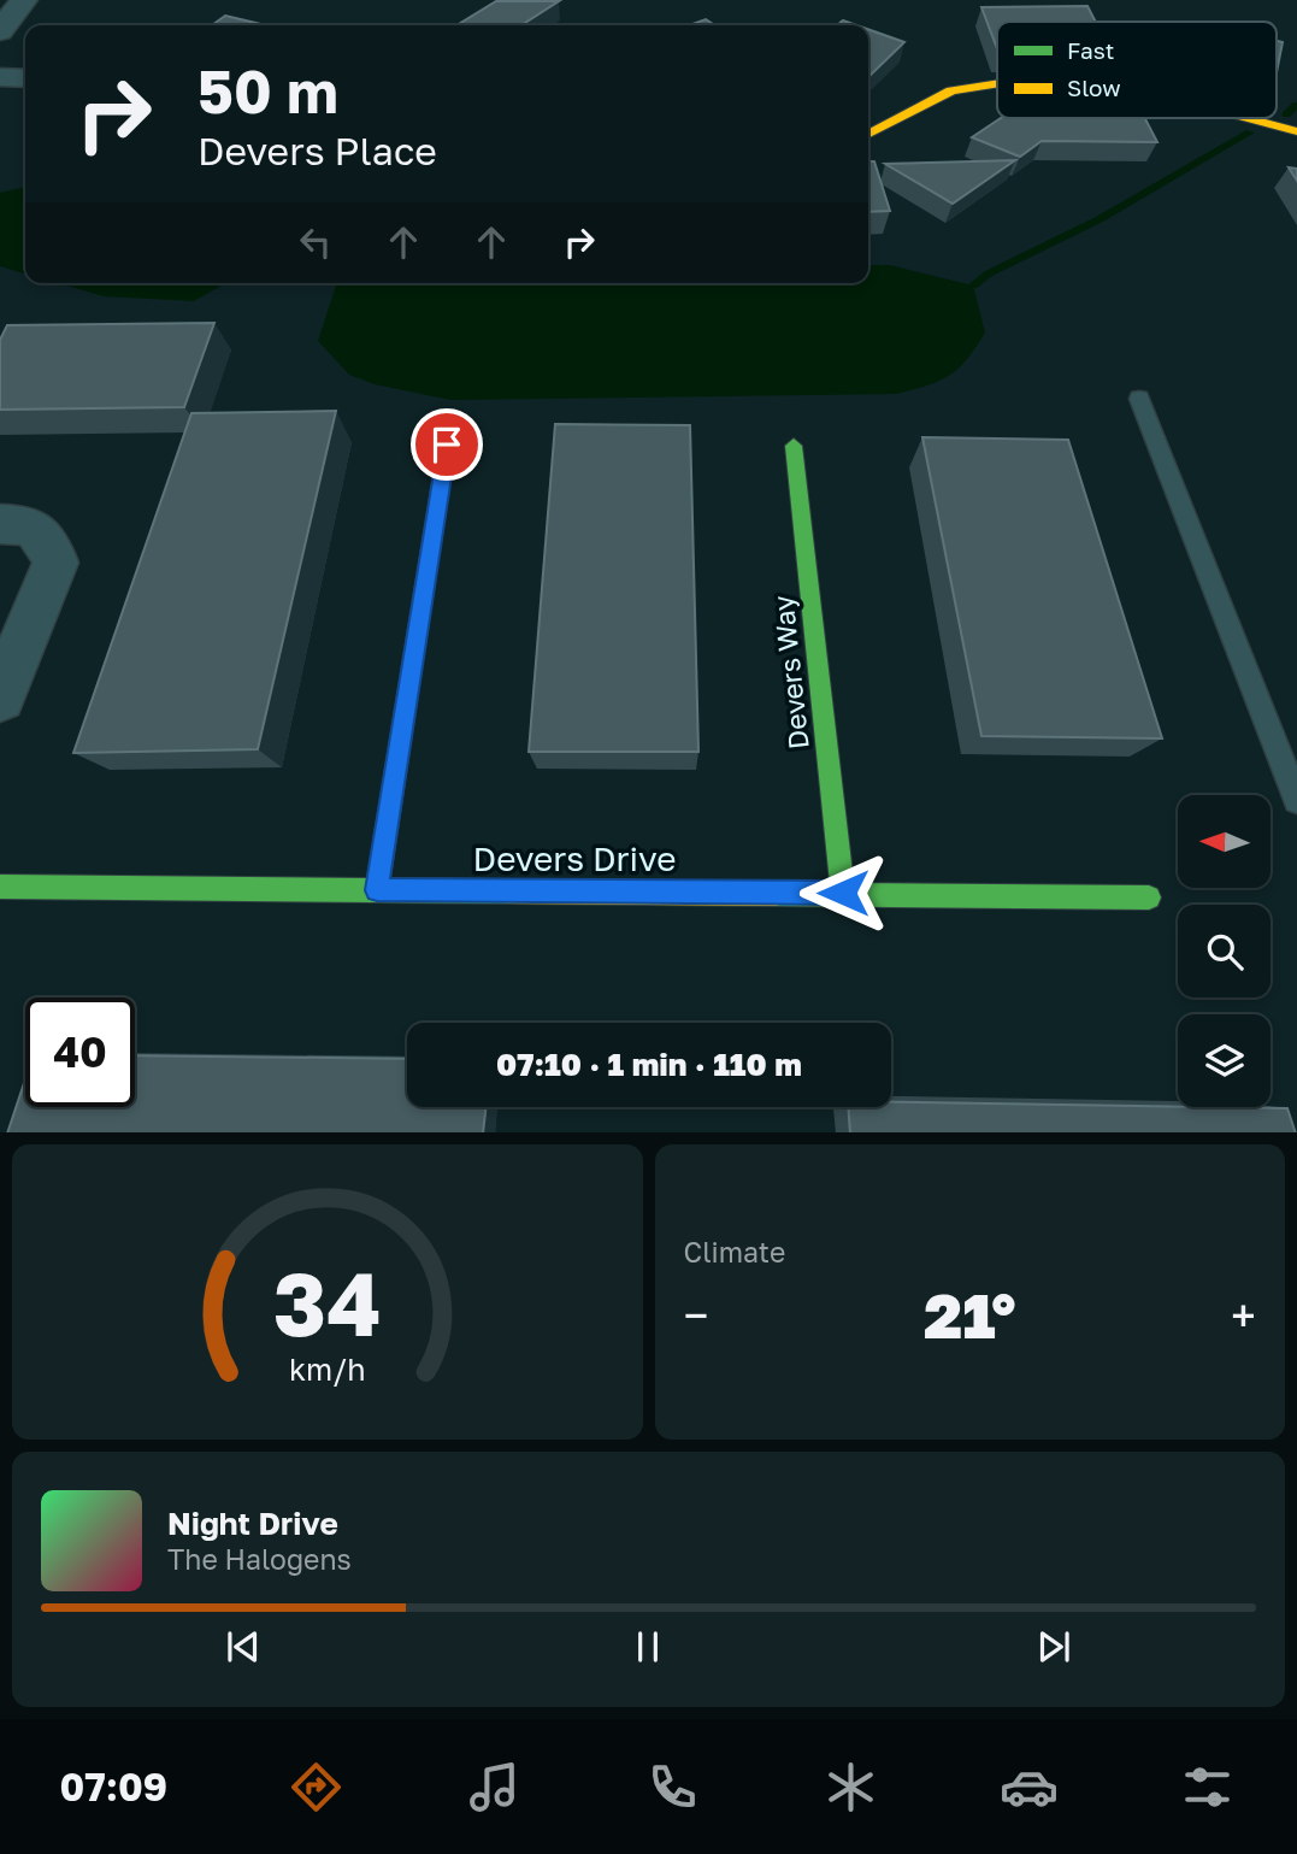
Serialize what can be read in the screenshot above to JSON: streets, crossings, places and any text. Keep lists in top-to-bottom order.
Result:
{
  "streets": {
    "street": ["Devers Way", "Devers Drive"]
  },
  "crossings": [
    ["Devers Way", "Devers Drive"]
  ],
  "legend": ["Fast", "Slow"],
  "north": "left",
  "page": {
    "turn": ["50 m", "Devers Place"],
    "limit": "40",
    "trip": "07:10 · 1 min · 110 m",
    "tile": "Climate",
    "heat": ["−", "21°", "+"],
    "song": ["Night Drive", "The Halogens"],
    "tabs": "07:09",
    "gauge": ["34", "km/h"]
  }
}
